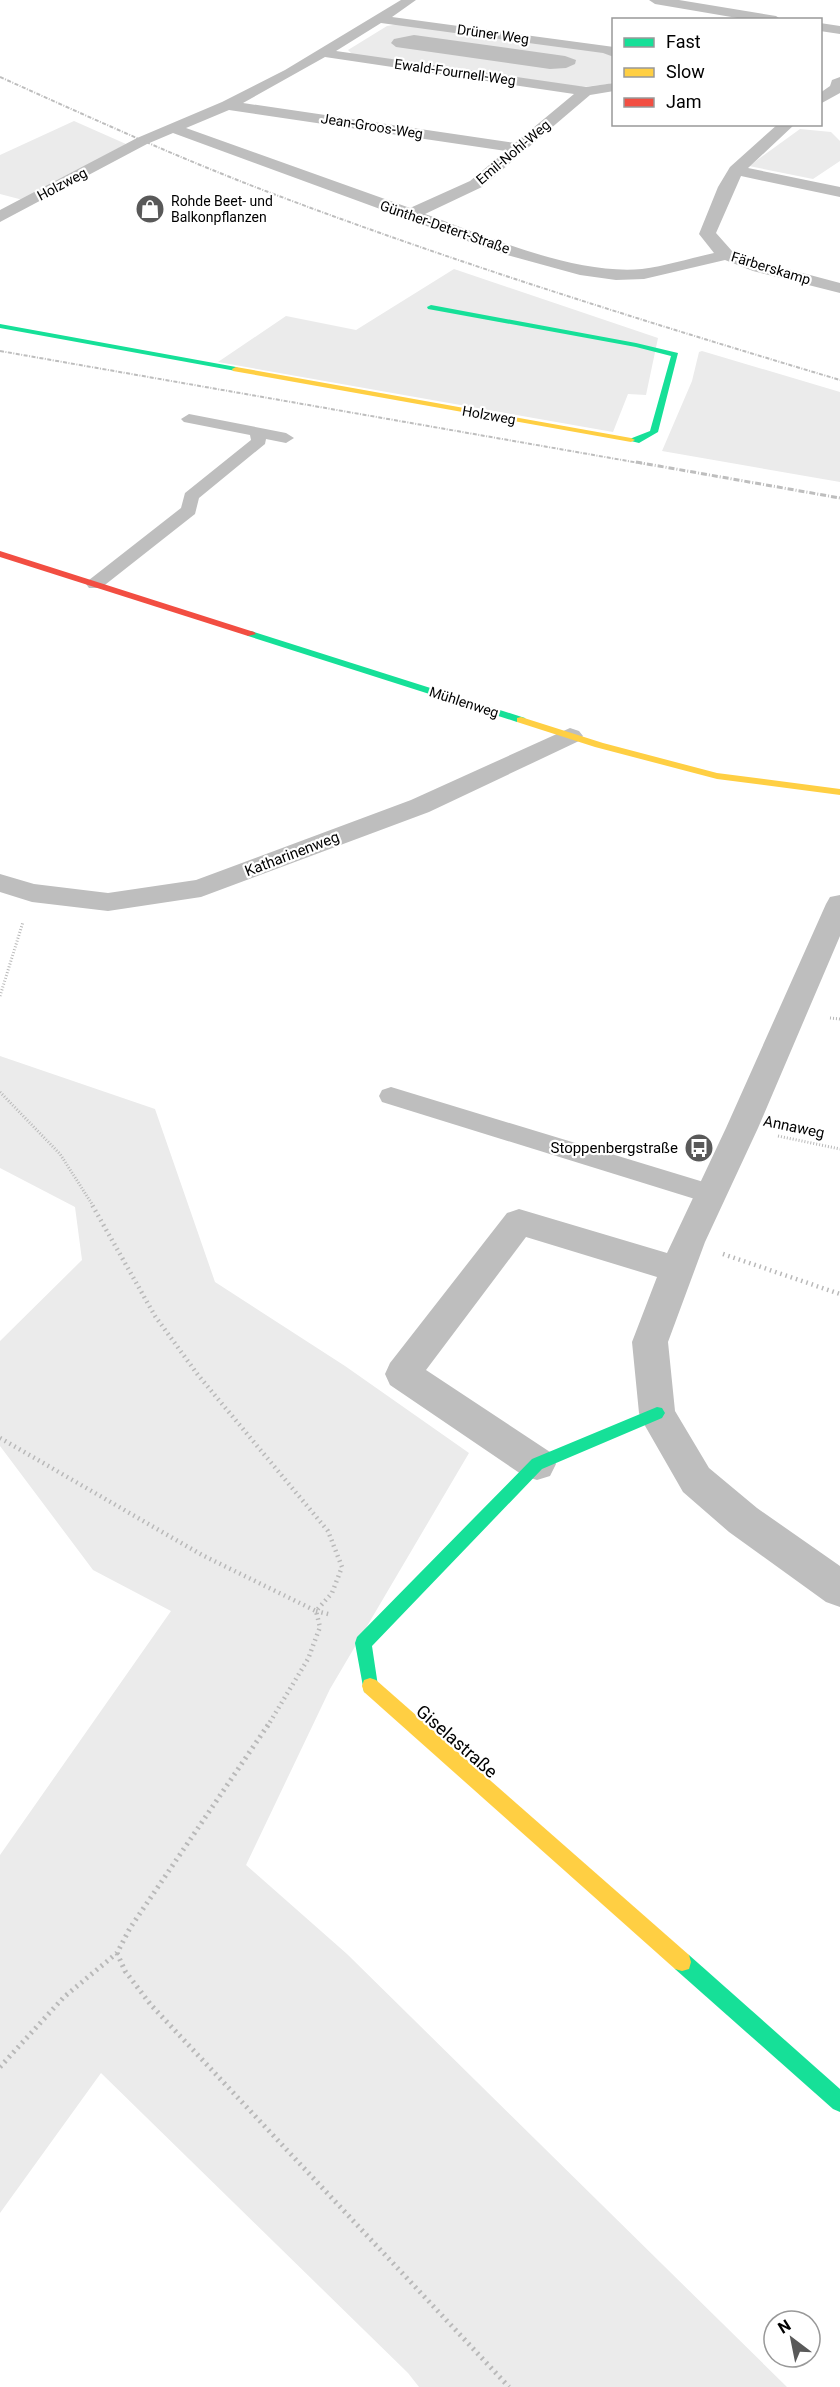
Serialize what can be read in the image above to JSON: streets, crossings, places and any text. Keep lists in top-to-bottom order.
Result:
{
  "streets": {
    "street": [
      "Drüner Weg",
      "Ewald-Fournell-Weg",
      "Jean-Groos-Weg",
      "Emil-Nohl-Weg",
      "Holzweg",
      "Günther-Detert-Straße",
      "Färberskamp",
      "Mühlenweg",
      "Katharinenweg",
      "Giselastraße"
    ],
    "path": ["Annaweg"]
  },
  "crossings": [
    ["Drüner Weg", "Holzweg"],
    ["Ewald-Fournell-Weg", "Emil-Nohl-Weg"],
    ["Ewald-Fournell-Weg", "Holzweg"],
    ["Jean-Groos-Weg", "Emil-Nohl-Weg"],
    ["Jean-Groos-Weg", "Holzweg"],
    ["Emil-Nohl-Weg", "Günther-Detert-Straße"],
    ["Holzweg", "Günther-Detert-Straße"],
    ["Günther-Detert-Straße", "Färberskamp"],
    ["Mühlenweg", "Katharinenweg"]
  ],
  "places": {
    "shop": ["Rohde Beet- und Balkonpflanzen"],
    "bus stop": ["Stoppenbergstraße"]
  },
  "legend": ["Fast", "Slow", "Jam"],
  "north": "top left"
}
